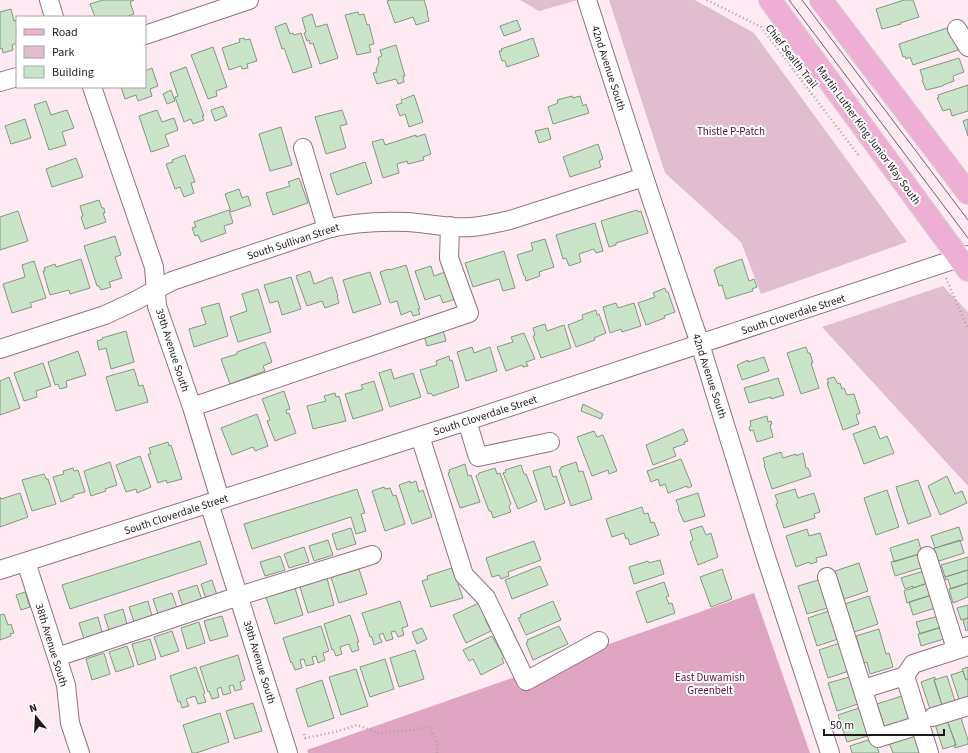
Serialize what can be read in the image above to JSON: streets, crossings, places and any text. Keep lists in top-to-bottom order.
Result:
{
  "streets": {
    "main road": ["Martin Luther King Junior Way South"],
    "street": [
      "42nd Avenue South",
      "South Sullivan Street",
      "South Cloverdale Street",
      "39th Avenue South",
      "38th Avenue South"
    ],
    "path": ["Chief Sealth Trail"]
  },
  "crossings": [
    ["42nd Avenue South", "South Sullivan Street"],
    ["42nd Avenue South", "South Cloverdale Street"],
    ["Martin Luther King Junior Way South", "South Cloverdale Street"],
    ["South Sullivan Street", "39th Avenue South"],
    ["South Cloverdale Street", "39th Avenue South"],
    ["South Cloverdale Street", "38th Avenue South"]
  ],
  "parks": ["Thistle P-Patch", "East Duwamish Greenbelt"],
  "legend": ["Road", "Park", "Building"],
  "scale_bar": "50 m",
  "north": "top"
}
